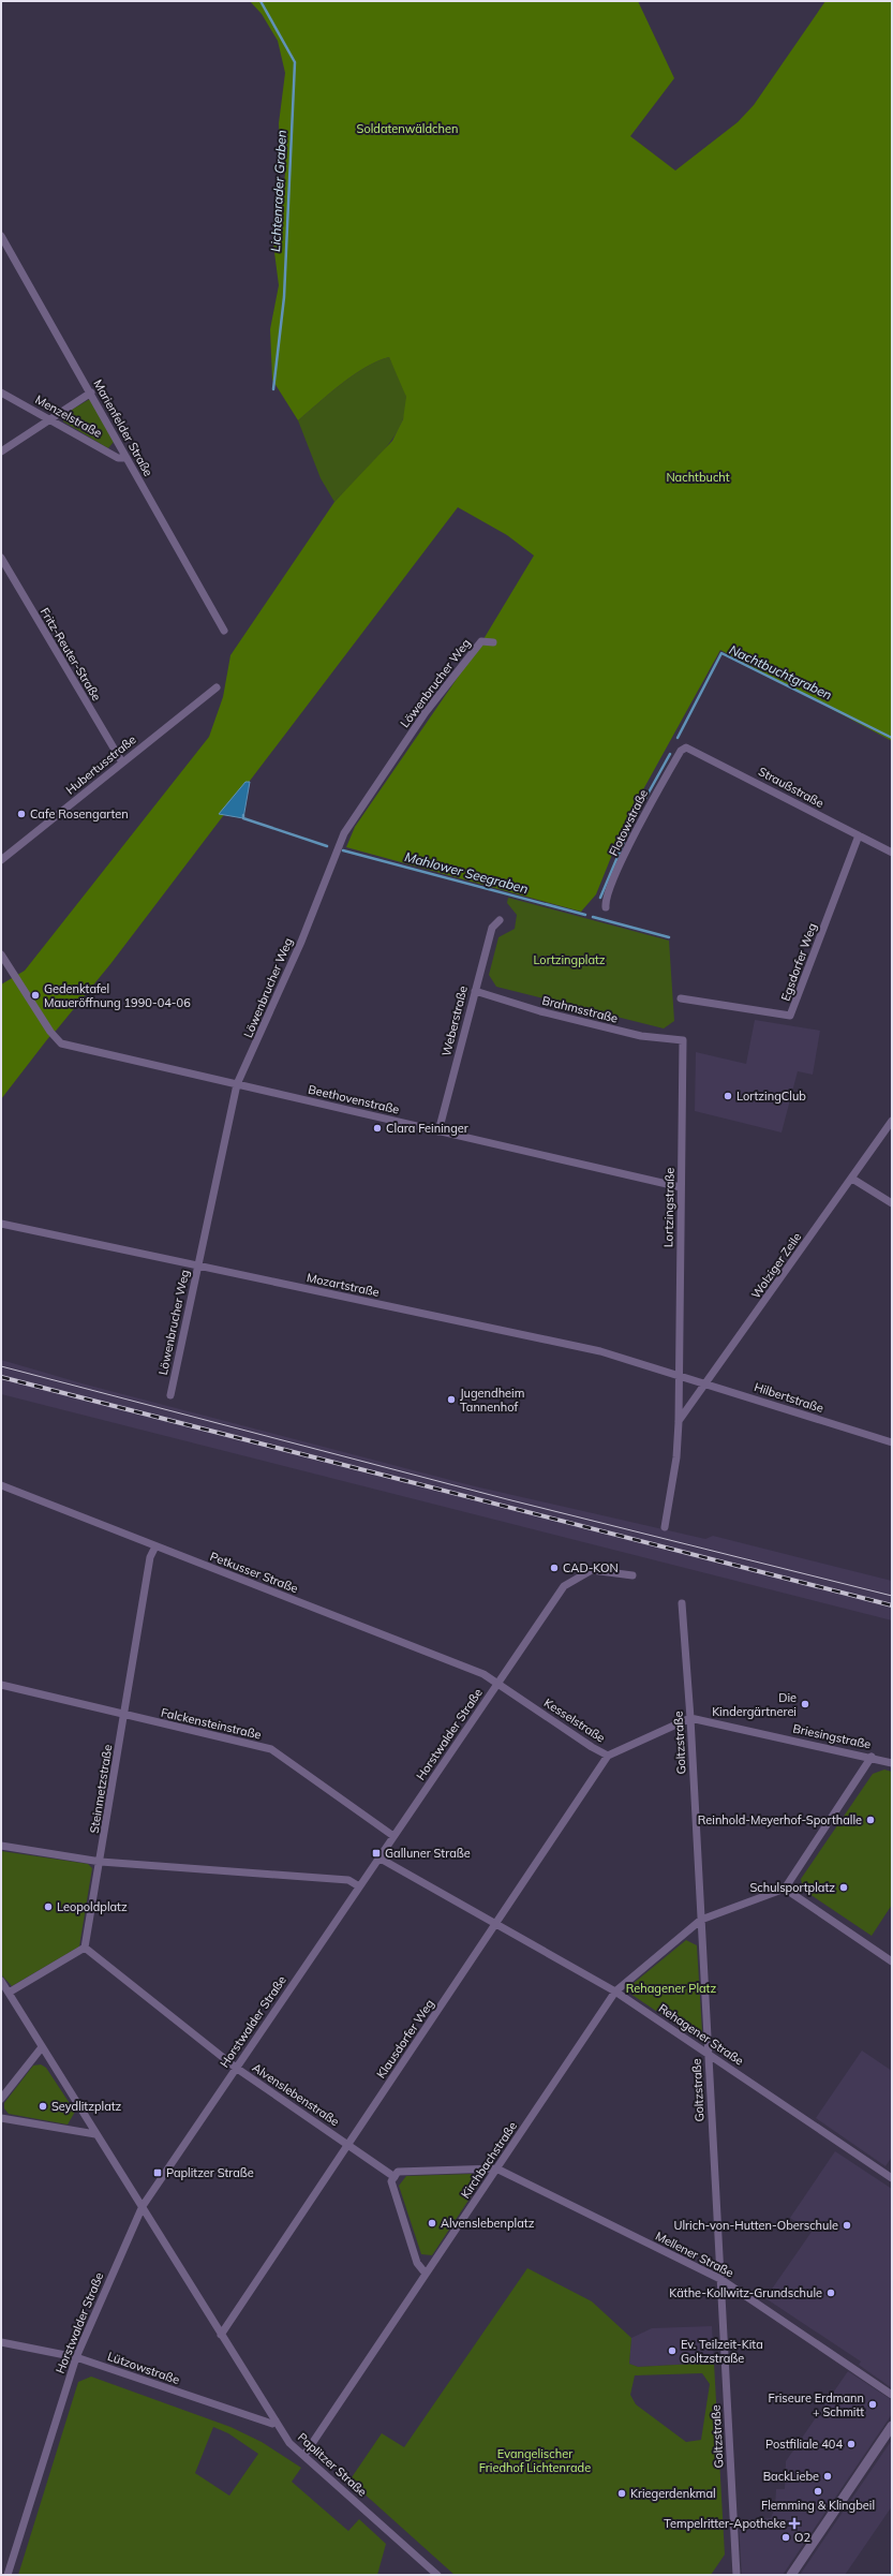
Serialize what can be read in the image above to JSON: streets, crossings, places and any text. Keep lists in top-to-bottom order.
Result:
{
  "streets": {
    "street": [
      "Menzelstraße",
      "Marienfelder Straße",
      "Fritz-Reuter-Straße",
      "Löwenbrucher Weg",
      "Hubertusstraße",
      "Straußstraße",
      "Flotowstraße",
      "Egsdorfer Weg",
      "Brahmsstraße",
      "Weberstraße",
      "Beethovenstraße",
      "Lortzingstraße",
      "Wolziger Zeile",
      "Mozartstraße",
      "Hilbertstraße",
      "Petkusser Straße",
      "Kesselstraße",
      "Falckensteinstraße",
      "Horstwalder Straße",
      "Briesingstraße",
      "Goltzstraße",
      "Steinmetzstraße",
      "Rehagener Straße",
      "Klausdorfer Weg",
      "Alvenslebenstraße",
      "Kirchbachstraße",
      "Mellener Straße",
      "Lützowstraße",
      "Paplitzer Straße"
    ]
  },
  "crossings": [
    ["Menzelstraße", "Marienfelder Straße"],
    ["Fritz-Reuter-Straße", "Hubertusstraße"],
    ["Löwenbrucher Weg", "Beethovenstraße"],
    ["Löwenbrucher Weg", "Mozartstraße"],
    ["Straußstraße", "Flotowstraße"],
    ["Straußstraße", "Egsdorfer Weg"],
    ["Brahmsstraße", "Weberstraße"],
    ["Brahmsstraße", "Lortzingstraße"],
    ["Weberstraße", "Beethovenstraße"],
    ["Beethovenstraße", "Lortzingstraße"],
    ["Lortzingstraße", "Mozartstraße"],
    ["Lortzingstraße", "Hilbertstraße"],
    ["Wolziger Zeile", "Hilbertstraße"],
    ["Mozartstraße", "Hilbertstraße"],
    ["Petkusser Straße", "Kesselstraße"],
    ["Petkusser Straße", "Horstwalder Straße"],
    ["Petkusser Straße", "Steinmetzstraße"],
    ["Kesselstraße", "Horstwalder Straße"],
    ["Kesselstraße", "Briesingstraße"],
    ["Kesselstraße", "Goltzstraße"],
    ["Kesselstraße", "Klausdorfer Weg"],
    ["Falckensteinstraße", "Horstwalder Straße"],
    ["Falckensteinstraße", "Steinmetzstraße"],
    ["Horstwalder Straße", "Rehagener Straße"],
    ["Horstwalder Straße", "Alvenslebenstraße"],
    ["Horstwalder Straße", "Lützowstraße"],
    ["Horstwalder Straße", "Paplitzer Straße"],
    ["Briesingstraße", "Goltzstraße"],
    ["Goltzstraße", "Rehagener Straße"],
    ["Goltzstraße", "Kirchbachstraße"],
    ["Goltzstraße", "Mellener Straße"],
    ["Steinmetzstraße", "Alvenslebenstraße"],
    ["Rehagener Straße", "Klausdorfer Weg"],
    ["Rehagener Straße", "Kirchbachstraße"],
    ["Klausdorfer Weg", "Alvenslebenstraße"],
    ["Klausdorfer Weg", "Paplitzer Straße"],
    ["Kirchbachstraße", "Mellener Straße"],
    ["Kirchbachstraße", "Paplitzer Straße"],
    ["Lützowstraße", "Paplitzer Straße"]
  ],
  "water": ["Lichtenrader Graben", "Nachtbuchtgraben", "Mahlower Seegraben"],
  "parks": [
    "Soldatenwäldchen",
    "Nachtbucht",
    "Lortzingplatz",
    "Rehagener Platz",
    "Evangelischer Friedhof Lichtenrade"
  ],
  "places": {
    "other": [
      "Cafe Rosengarten",
      "Gedenktafel Maueröffnung 1990-04-06",
      "LortzingClub",
      "Clara Feininger",
      "Jugendheim Tannenhof",
      "CAD-KON",
      "Die Kindergärtnerei",
      "Reinhold-Meyerhof-Sporthalle",
      "Schulsportplatz",
      "Leopoldplatz",
      "Seydlitzplatz",
      "Alvenslebenplatz",
      "Ulrich-von-Hutten-Oberschule",
      "Käthe-Kollwitz-Grundschule",
      "Ev. Teilzeit-Kita Goltzstraße",
      "Friseure Erdmann + Schmitt",
      "Postfiliale 404",
      "BackLiebe",
      "Flemming & Klingbeil",
      "Kriegerdenkmal",
      "O2"
    ],
    "transit": ["Galluner Straße", "Paplitzer Straße"],
    "health": ["Tempelritter-Apotheke"]
  }
}
